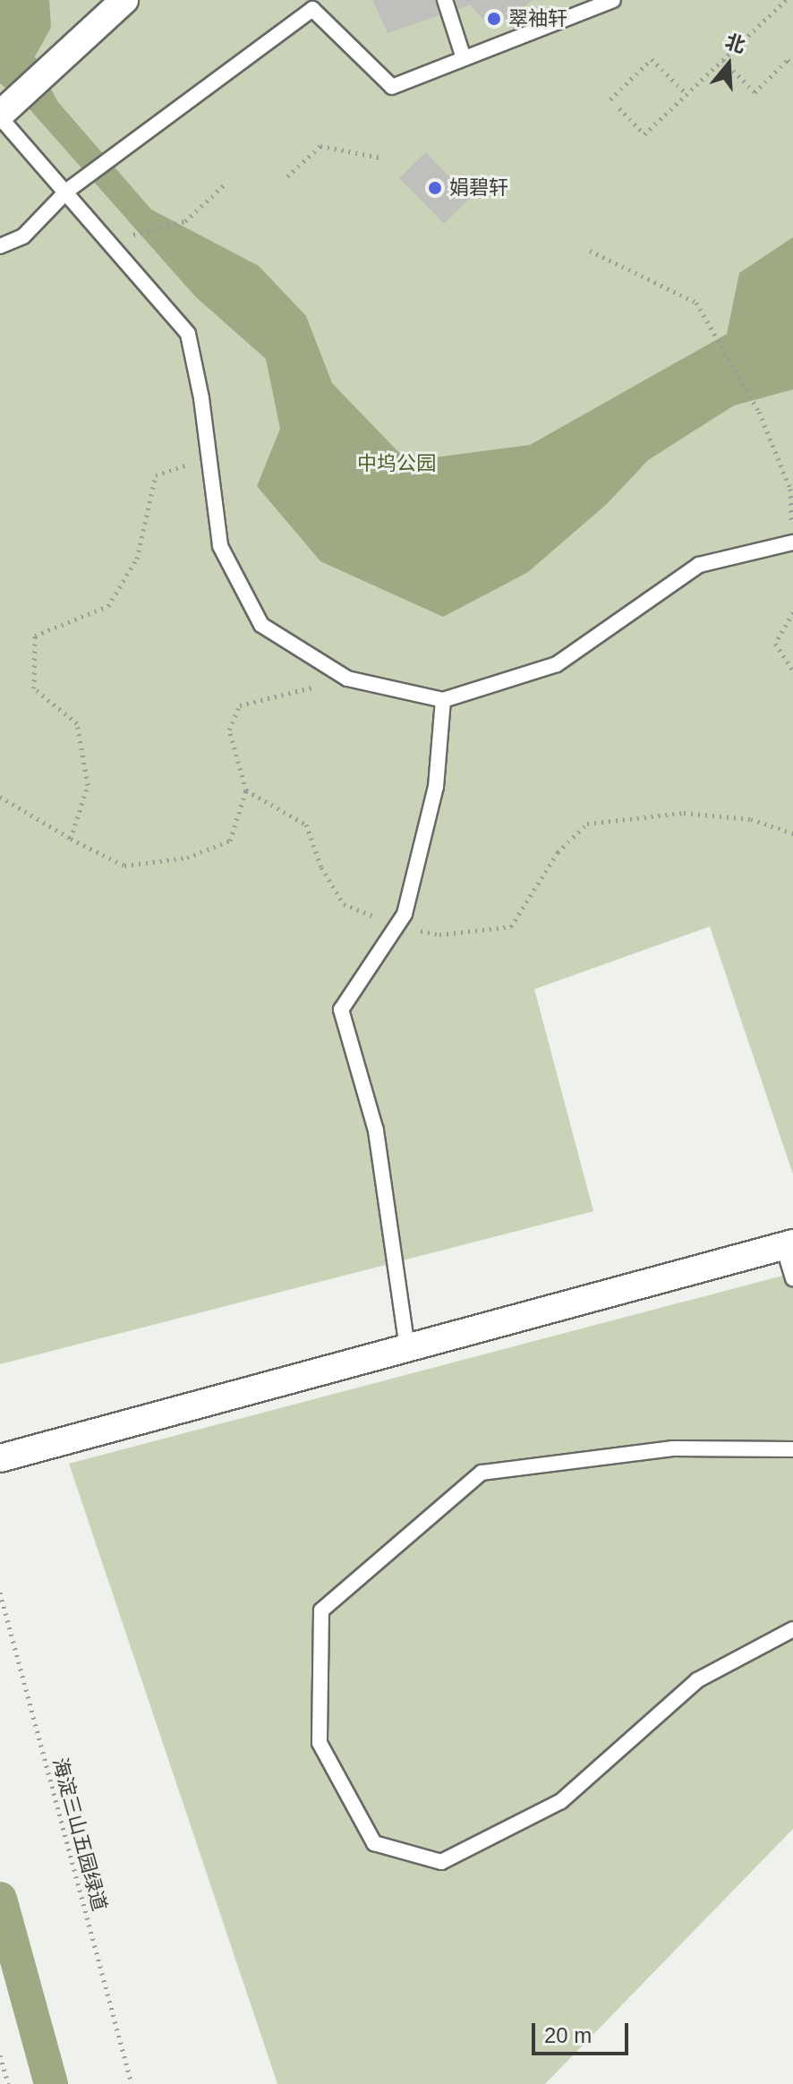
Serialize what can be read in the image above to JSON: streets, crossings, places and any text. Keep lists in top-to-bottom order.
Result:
{
  "streets": {
    "path": ["海淀三山五园绿道"]
  },
  "parks": ["中坞公园"],
  "places": ["翠袖轩", "娟碧轩"],
  "scale_bar": "20 m",
  "north": "top"
}
